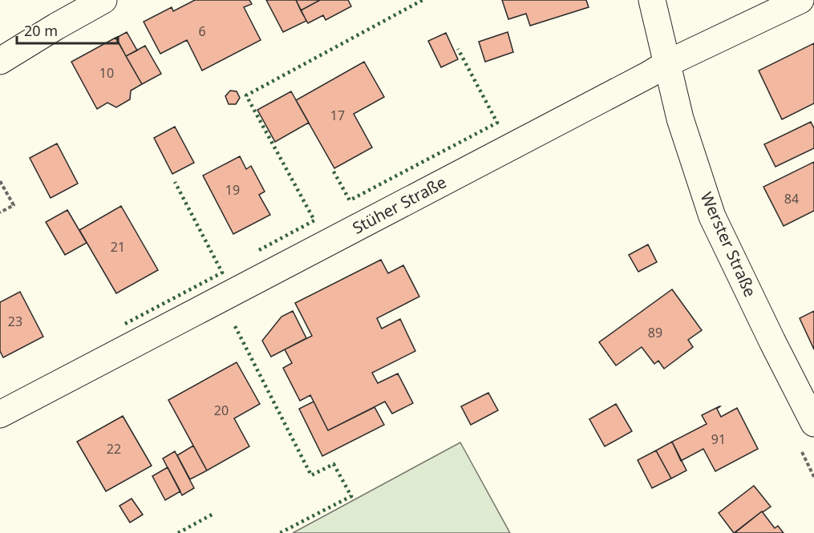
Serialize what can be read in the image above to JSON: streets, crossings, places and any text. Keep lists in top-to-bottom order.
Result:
{
  "streets": {
    "street": ["Stüher Straße", "Werster Straße"]
  },
  "crossings": [
    ["Stüher Straße", "Werster Straße"]
  ],
  "house_numbers": [
    "6",
    "10",
    "17",
    "19",
    "84",
    "21",
    "23",
    "89",
    "20",
    "91",
    "22"
  ],
  "scale_bar": "20 m"
}
